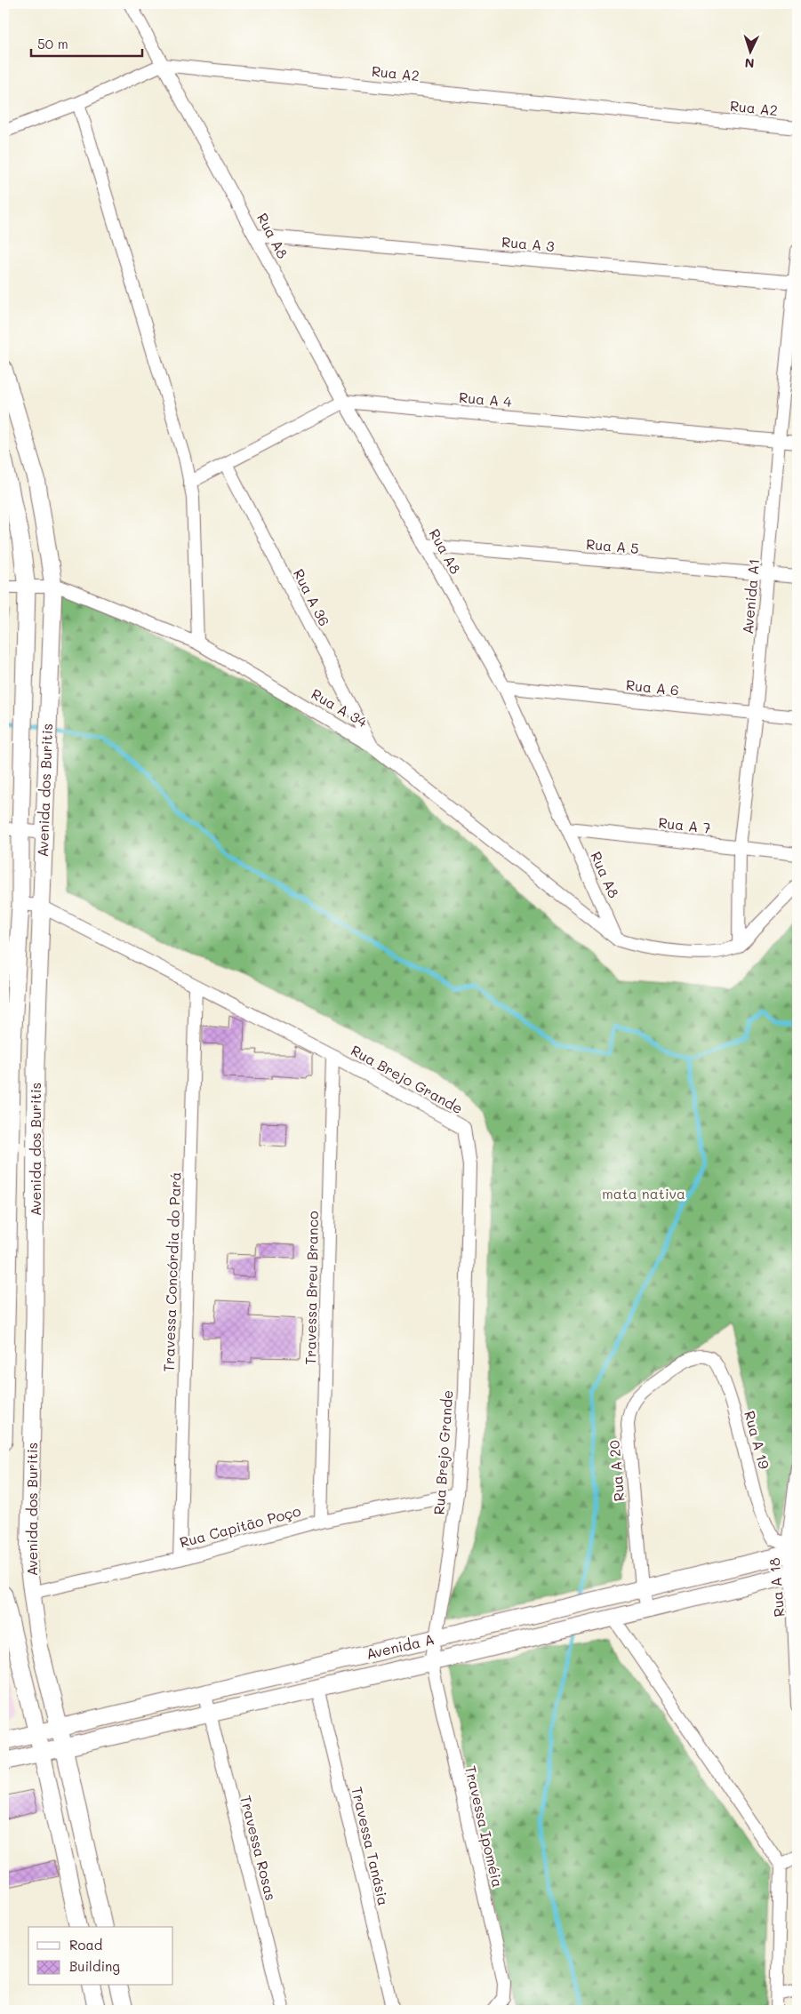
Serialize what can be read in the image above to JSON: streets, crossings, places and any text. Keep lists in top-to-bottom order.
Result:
{
  "streets": {
    "main road": ["Avenida dos Buritis", "Avenida A"],
    "street": [
      "Rua A2",
      "Rua A8",
      "Rua A 3",
      "Rua A 4",
      "Rua A 5",
      "Avenida A1",
      "Rua A 36",
      "Rua A 6",
      "Rua A 34",
      "Rua A 7",
      "Rua Brejo Grande",
      "Travessa Concórdia do Pará",
      "Travessa Breu Branco",
      "Rua A 19",
      "Rua A 20",
      "Rua Capitão Poço",
      "Rua A 18",
      "Travessa Ipoméia",
      "Travessa Tanásia",
      "Travessa Rosas"
    ]
  },
  "crossings": [
    ["Rua A2", "Rua A8"],
    ["Rua A8", "Rua A 3"],
    ["Rua A8", "Rua A 4"],
    ["Rua A8", "Rua A 5"],
    ["Rua A8", "Rua A 6"],
    ["Rua A8", "Rua A 34"],
    ["Rua A8", "Rua A 7"],
    ["Rua A 3", "Avenida A1"],
    ["Rua A 4", "Avenida A1"],
    ["Rua A 5", "Avenida A1"],
    ["Avenida A1", "Rua A 6"],
    ["Avenida A1", "Rua A 7"],
    ["Rua A 36", "Rua A 34"],
    ["Rua A 34", "Avenida dos Buritis"],
    ["Avenida dos Buritis", "Rua Brejo Grande"],
    ["Avenida dos Buritis", "Rua Capitão Poço"],
    ["Avenida dos Buritis", "Avenida A"],
    ["Rua Brejo Grande", "Travessa Concórdia do Pará"],
    ["Rua Brejo Grande", "Travessa Breu Branco"],
    ["Rua Brejo Grande", "Rua Capitão Poço"],
    ["Rua Brejo Grande", "Avenida A"],
    ["Rua Brejo Grande", "Travessa Ipoméia"],
    ["Travessa Concórdia do Pará", "Rua Capitão Poço"],
    ["Travessa Breu Branco", "Rua Capitão Poço"],
    ["Rua A 19", "Rua A 20"],
    ["Rua A 19", "Rua A 18"],
    ["Rua A 19", "Avenida A"],
    ["Rua A 20", "Avenida A"],
    ["Rua A 18", "Avenida A"],
    ["Avenida A", "Travessa Ipoméia"],
    ["Avenida A", "Travessa Tanásia"],
    ["Avenida A", "Travessa Rosas"]
  ],
  "parks": ["mata nativa"],
  "legend": ["Road", "Building"],
  "scale_bar": "50 m",
  "north": "bottom"
}
